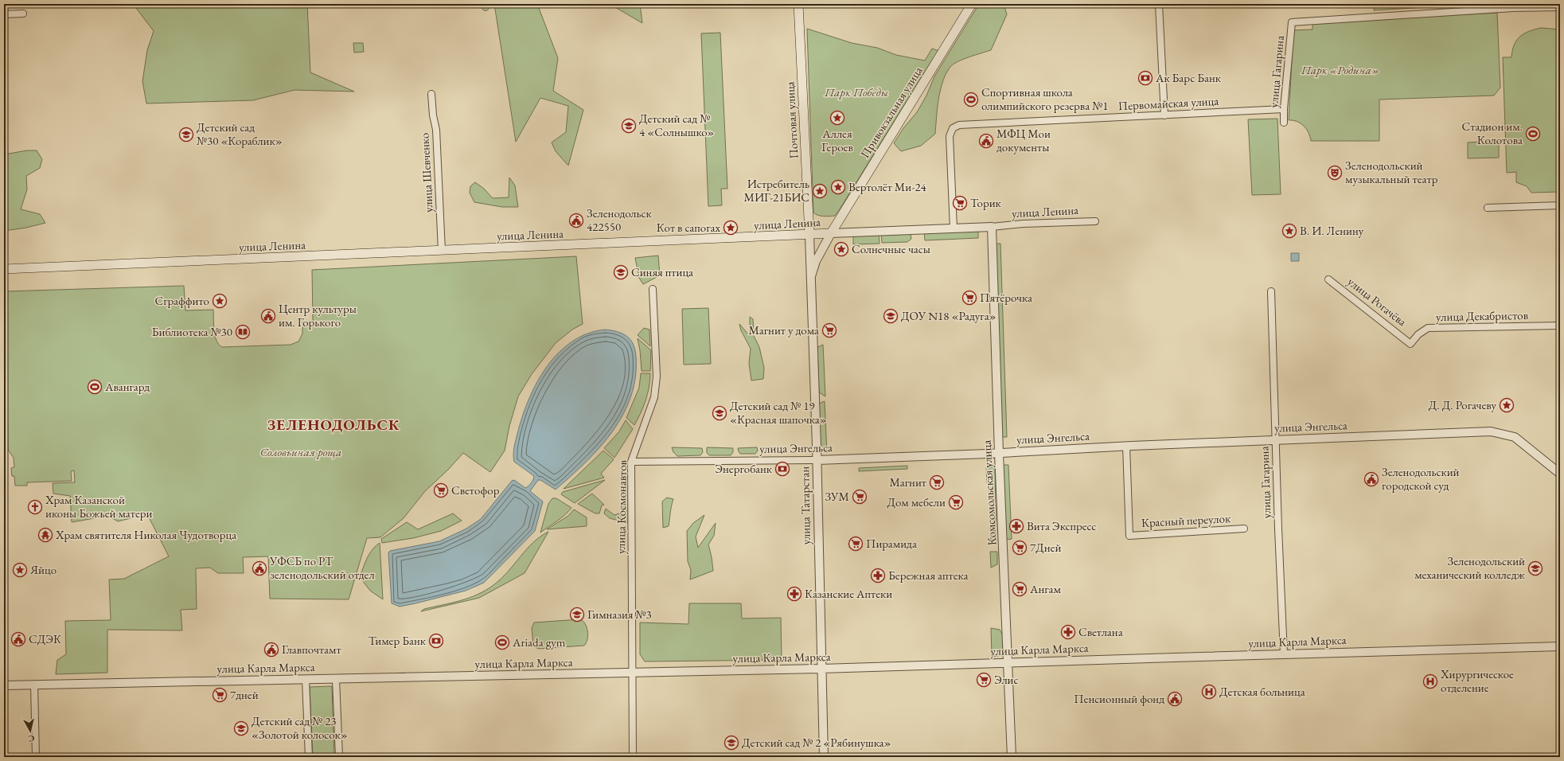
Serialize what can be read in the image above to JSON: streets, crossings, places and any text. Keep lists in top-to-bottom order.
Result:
{
  "streets": {
    "main road": ["Привокзальная улица", "Почтовая улица", "улица Ленина"],
    "street": [
      "улица Гагарина",
      "Первомайская улица",
      "улица Шевченко",
      "улица Рогачёва",
      "улица Декабристов",
      "улица Энгельса",
      "Комсомольская улица",
      "улица Татарстан",
      "улица Космонавтов",
      "Красный переулок",
      "улица Карла Маркса"
    ]
  },
  "crossings": [
    ["улица Гагарина", "Первомайская улица"],
    ["улица Гагарина", "улица Энгельса"],
    ["улица Гагарина", "улица Карла Маркса"],
    ["Первомайская улица", "улица Ленина"],
    ["Привокзальная улица", "улица Ленина"],
    ["Почтовая улица", "улица Ленина"],
    ["Почтовая улица", "улица Татарстан"],
    ["улица Шевченко", "улица Ленина"],
    ["улица Ленина", "Комсомольская улица"],
    ["улица Ленина", "улица Татарстан"],
    ["улица Рогачёва", "улица Декабристов"],
    ["улица Энгельса", "Комсомольская улица"],
    ["улица Энгельса", "улица Татарстан"],
    ["улица Энгельса", "улица Космонавтов"],
    ["улица Энгельса", "Красный переулок"],
    ["Комсомольская улица", "улица Карла Маркса"],
    ["улица Татарстан", "улица Карла Маркса"],
    ["улица Космонавтов", "улица Карла Маркса"]
  ],
  "districts": ["ЗЕЛЕНОДОЛЬСК"],
  "parks": ["Парк «Родина»", "Парк Победы", "Соловьиная роща"],
  "places": {
    "bank": ["Ак Барс Банк", "Энергобанк", "Тимер Банк"],
    "sports": [
      "Спортивная школа олимпийского резерва №1",
      "Стадион им. Колотова",
      "Авангард",
      "Ariada gym"
    ],
    "place": [
      "Аллея Героев",
      "Вертолёт Ми-24",
      "Истребитель МИГ-21БИС",
      "Кот в сапогах",
      "В. И. Ленину",
      "Солнечные часы",
      "Сграффито",
      "Д. Д. Рогачеву",
      "Яйцо"
    ],
    "school or university": [
      "Детский сад № 4 «Солнышко»",
      "Детский сад №30 «Кораблик»",
      "Синяя птица",
      "ДОУ N18 «Радуга»",
      "Детский сад № 19 «Красная шапочка»",
      "Зеленодольский механический колледж",
      "Гимназия №3",
      "Детский сад № 23 «Золотой колосок»",
      "Детский сад № 2 «Рябинушка»"
    ],
    "public building": [
      "МФЦ Мои документы",
      "Зеленодольск 422550",
      "Центр культуры им. Горького",
      "Зеленодольский городской суд",
      "УФСБ по РТ зеленодольский отдел",
      "СДЭК",
      "Главпочтамт",
      "Пенсионный фонд"
    ],
    "theatre": ["Зеленодольский музыкальный театр"],
    "supermarket": [
      "Торик",
      "Пятёрочка",
      "Магнит у дома",
      "Магнит",
      "Светофор",
      "ЗУМ",
      "Дом мебели",
      "Пирамида",
      "7Дней",
      "Ангам",
      "Элис",
      "7дней"
    ],
    "library": ["Библиотека №30"],
    "church": ["Храм Казанской иконы Божьей матери"],
    "pharmacy": [
      "Вита Экспресс",
      "Бережная аптека",
      "Казанские Аптеки",
      "Светлана"
    ],
    "temple": ["Храм святителя Николая Чудотворца"],
    "hospital": ["Хирургическое отделение", "Детская больница"]
  },
  "north": "bottom"
}
